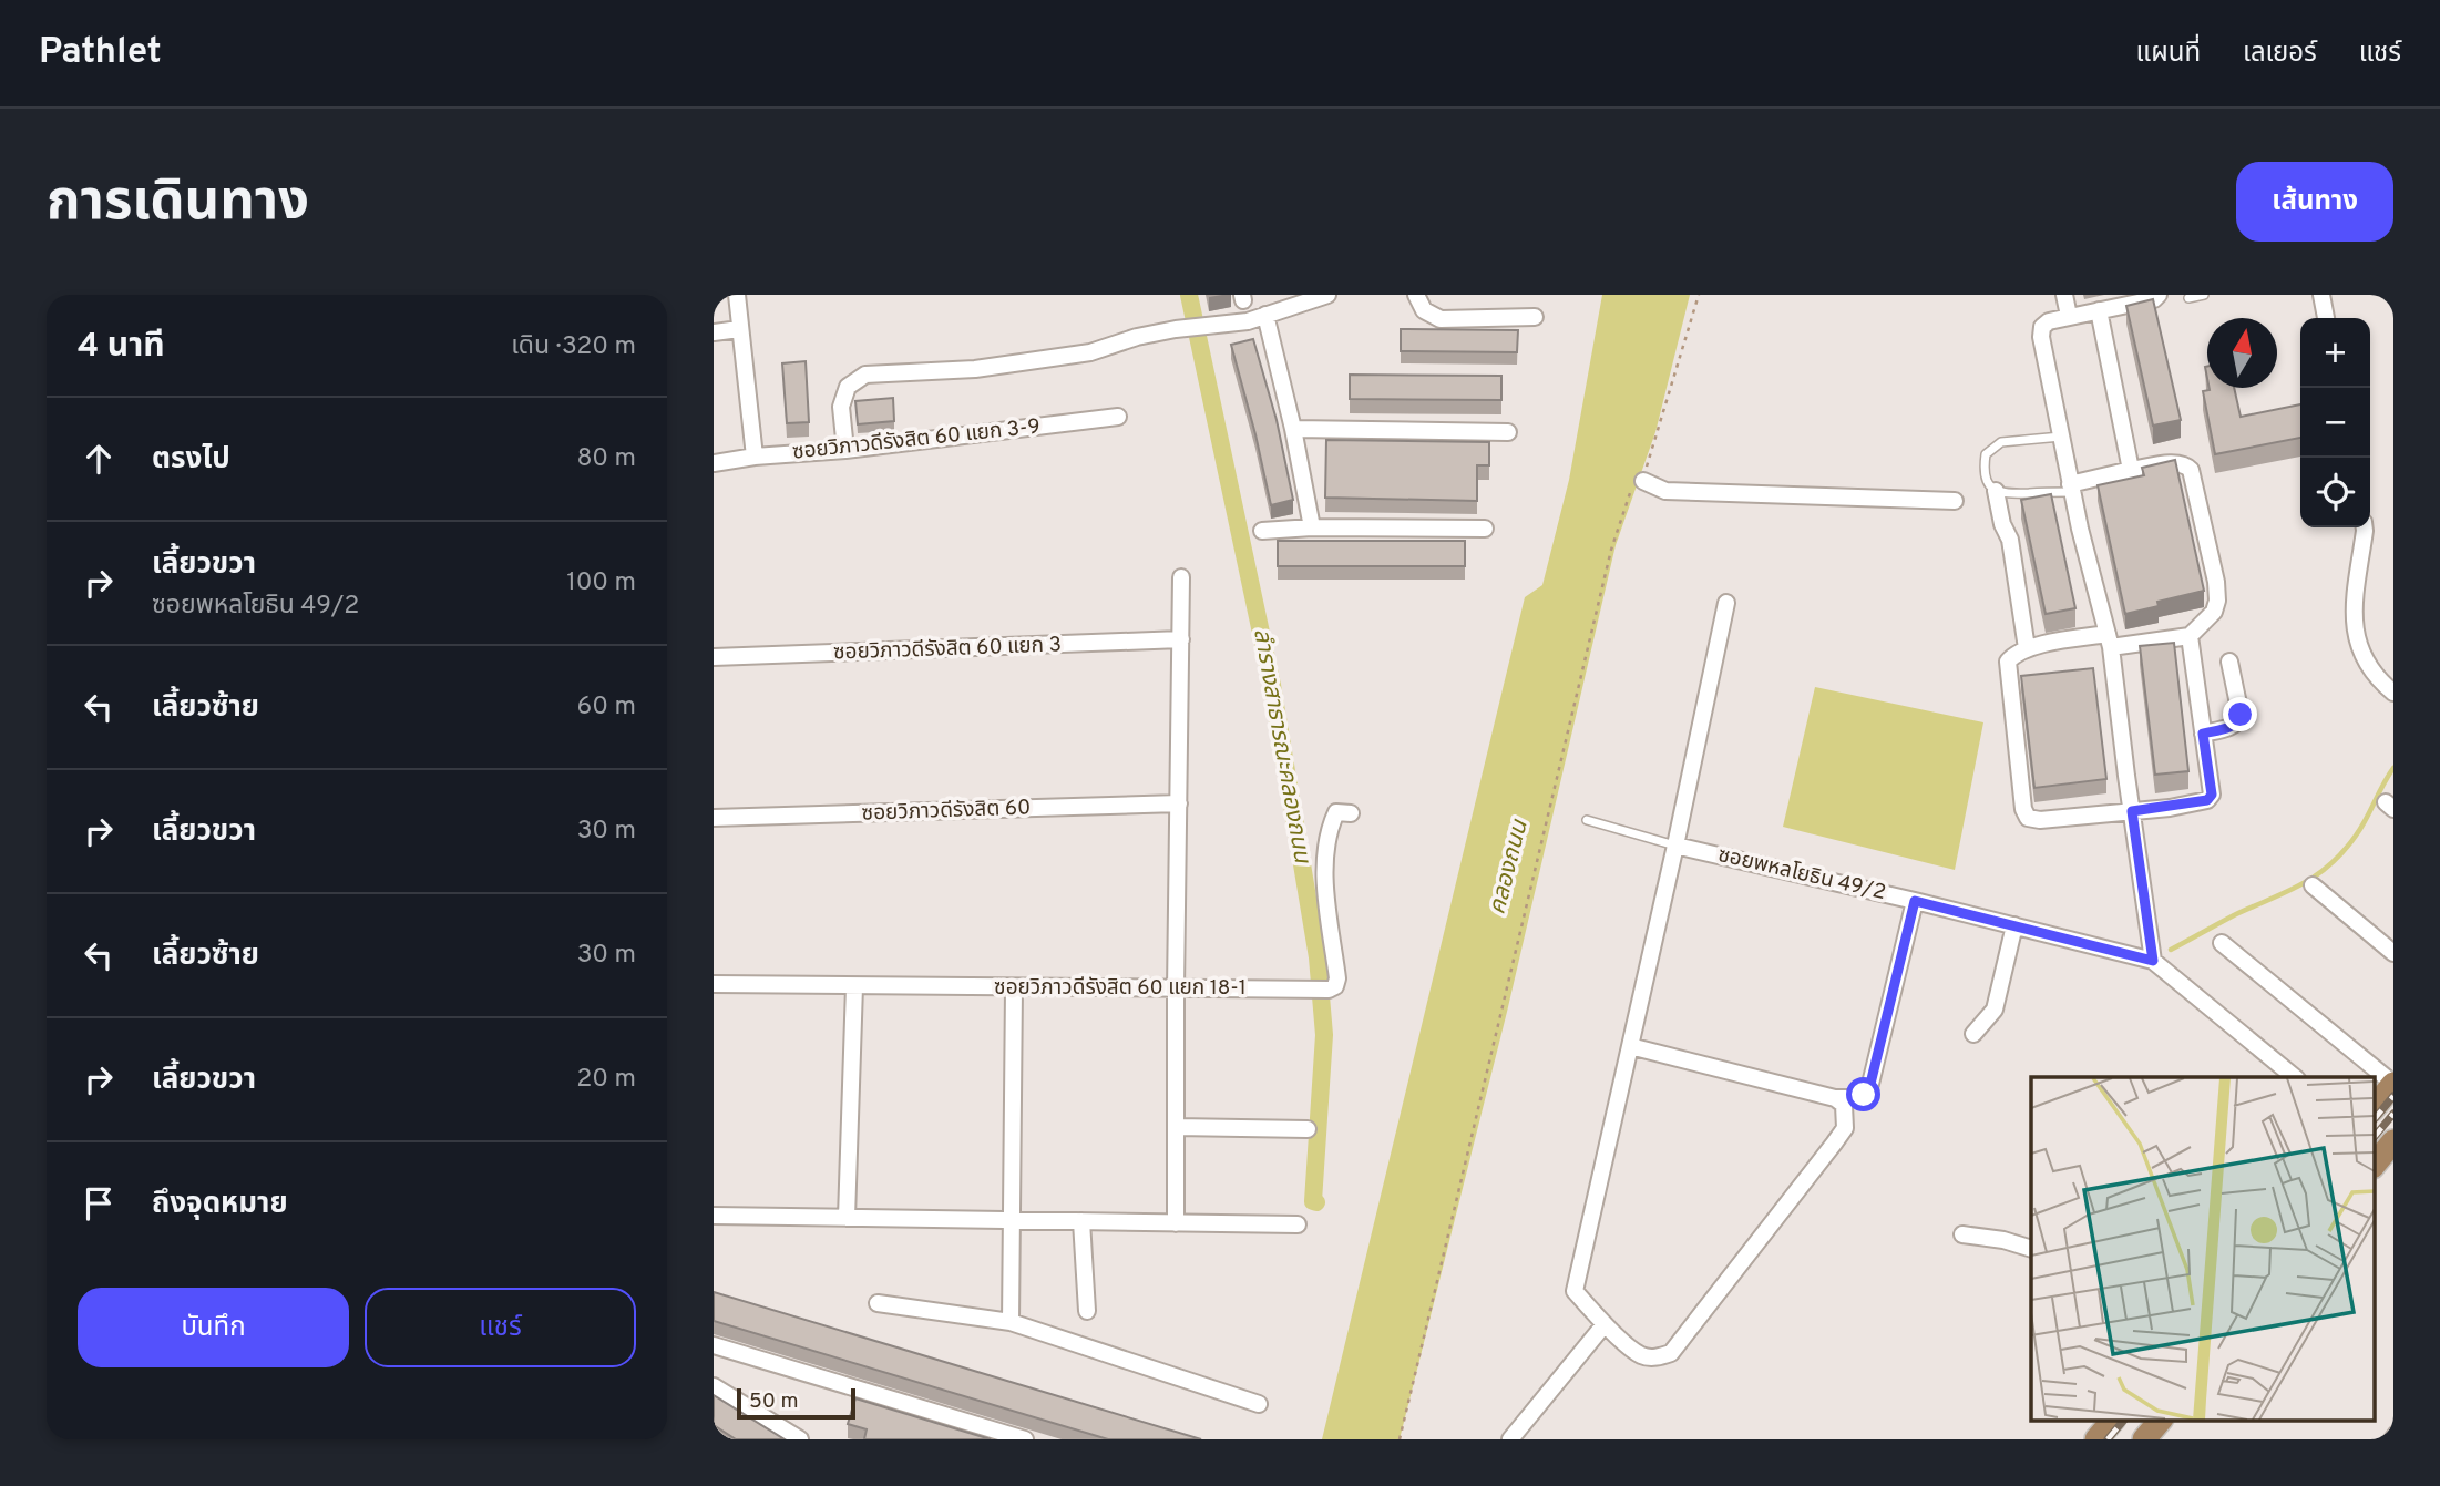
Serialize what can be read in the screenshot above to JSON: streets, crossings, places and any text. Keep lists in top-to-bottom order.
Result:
{
  "streets": {
    "street": [
      "ซอยวิภาวดีรังสิต 60 แยก 3-9",
      "ซอยวิภาวดีรังสิต 60 แยก 3",
      "ซอยวิภาวดีรังสิต 60",
      "ซอยพหลโยธิน 49/2",
      "ซอยวิภาวดีรังสิต 60 แยก 18-1"
    ]
  },
  "water": ["ลำรางสาธารณะคลองถนน", "คลองถนน"],
  "scale_bar": "50 m",
  "north": "top",
  "page": {
    "header": "Pathlet",
    "nav": ["แผนที่", "เลเยอร์", "แชร์"],
    "title": "การเดินทาง",
    "buttons": [
      "เส้นทาง",
      ["บันทึก", "แชร์"]
    ],
    "heading": ["4 นาที", "เดิน · 320 m"],
    "map_buttons": ["+", "−"],
    "list": [
      ["ตรงไป", "80 m"],
      ["เลี้ยวขวา", "ซอยพหลโยธิน 49/2", "100 m"],
      ["เลี้ยวซ้าย", "60 m"],
      ["เลี้ยวขวา", "30 m"],
      ["เลี้ยวซ้าย", "30 m"],
      ["เลี้ยวขวา", "20 m"],
      "ถึงจุดหมาย"
    ],
    "scale": "50 m"
  }
}
